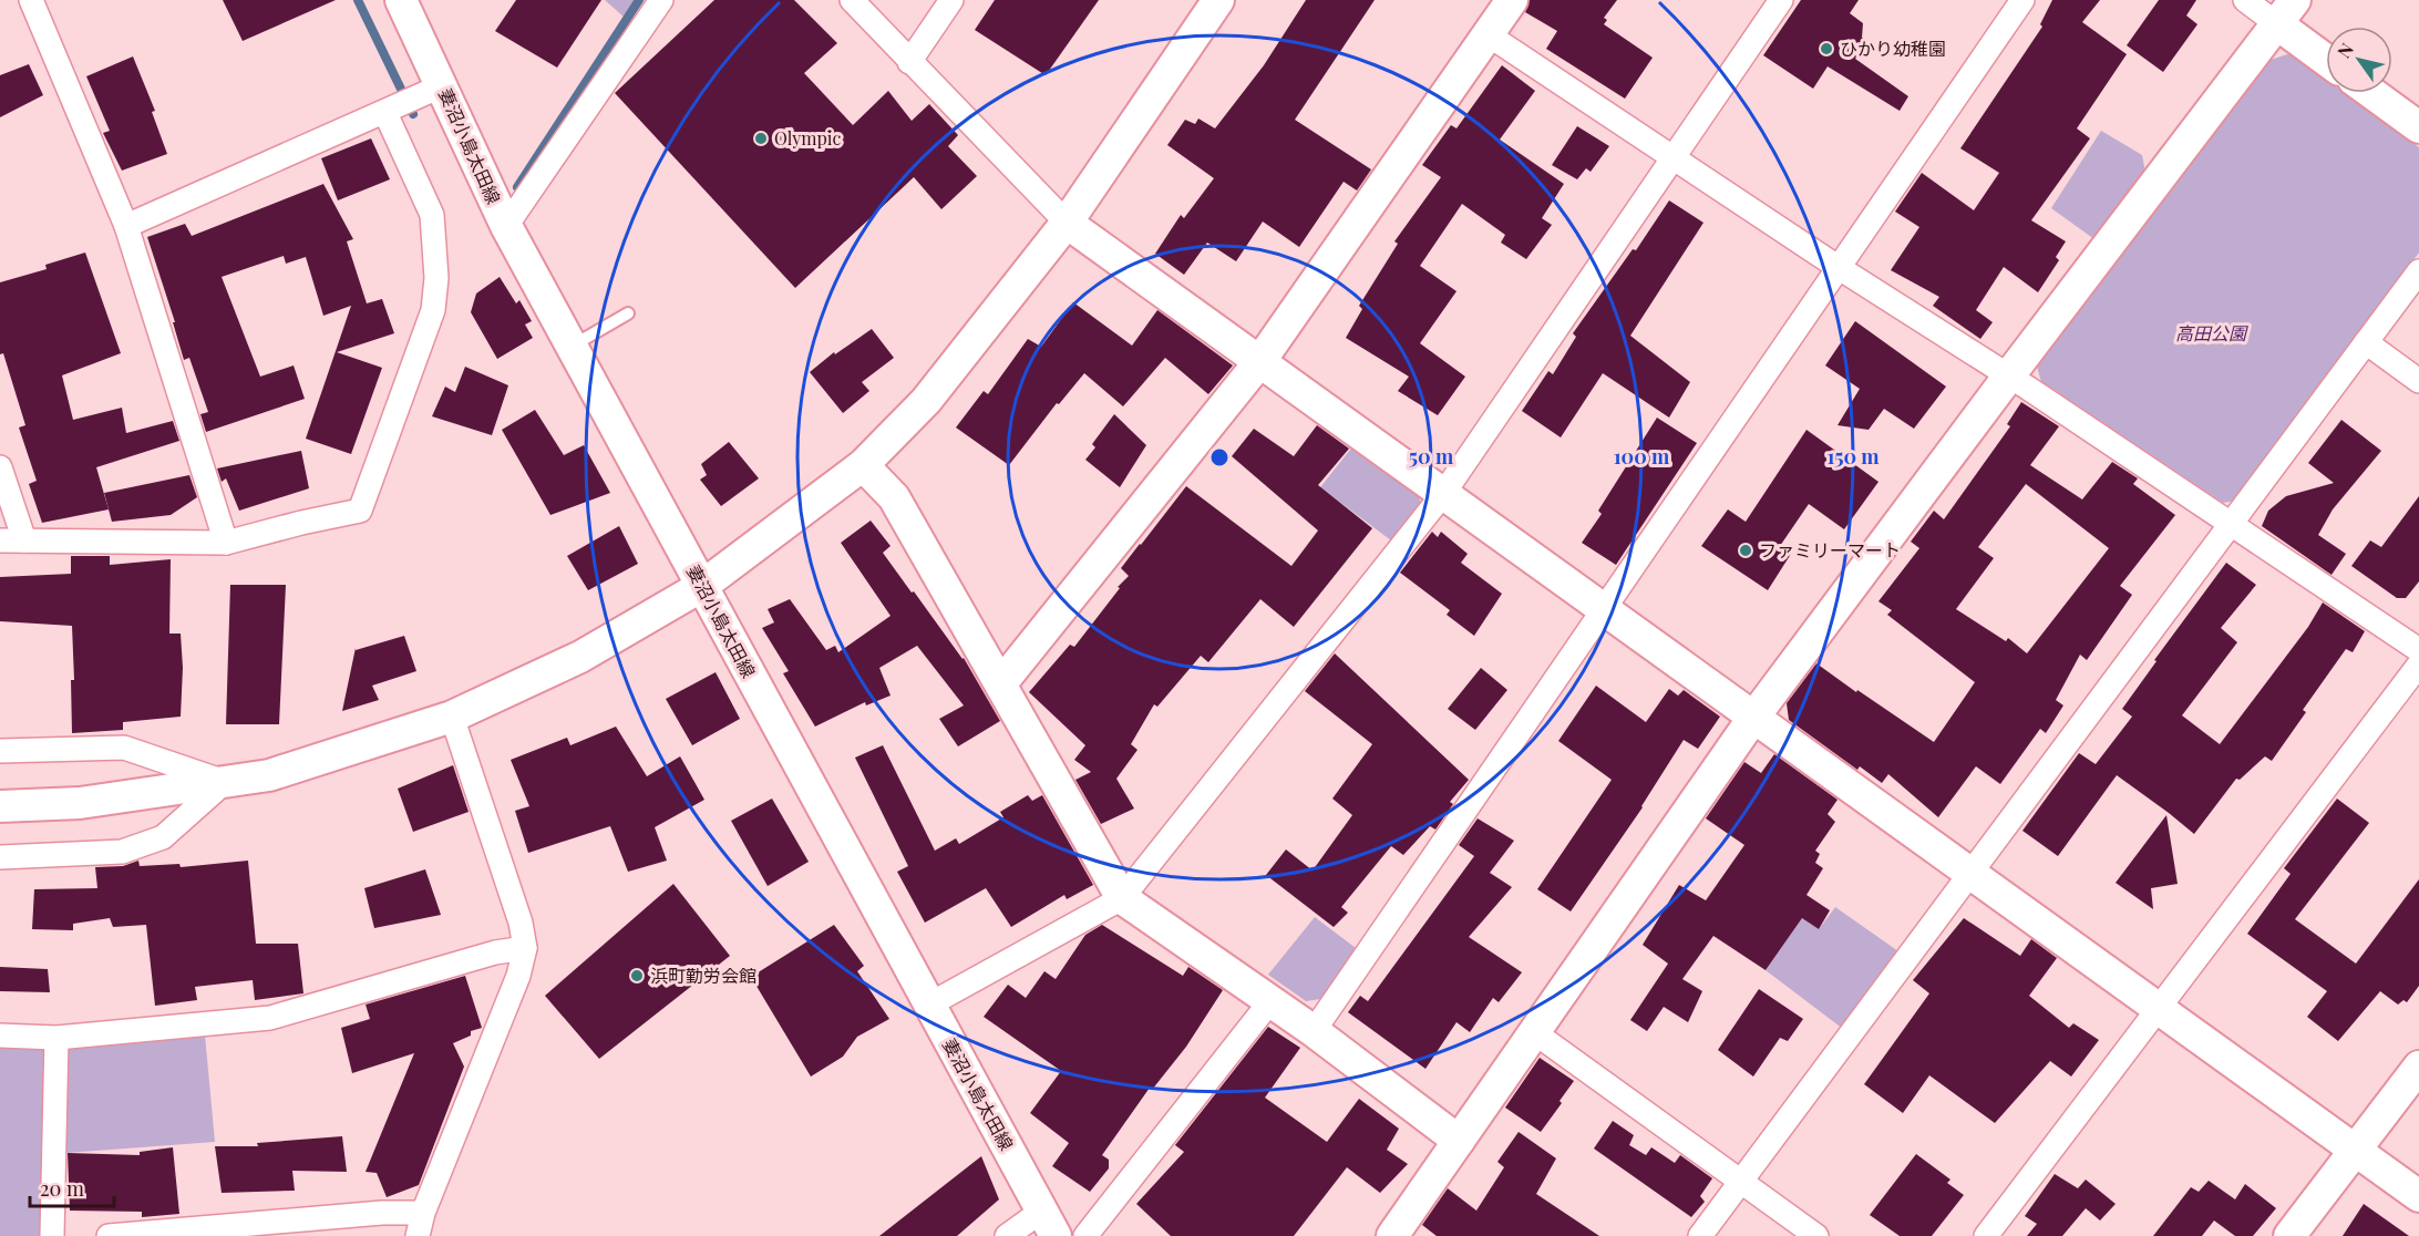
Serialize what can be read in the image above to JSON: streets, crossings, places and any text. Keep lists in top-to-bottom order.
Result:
{
  "streets": {
    "street": ["妻沼小島太田線"]
  },
  "parks": ["高田公園"],
  "places": [
    "ひかり幼稚園",
    "Olympic",
    "ファミリーマート",
    "浜町勤労会館"
  ],
  "scale_bar": "20 m",
  "north": "top left",
  "rings": ["50 m", "100 m", "150 m"]
}
